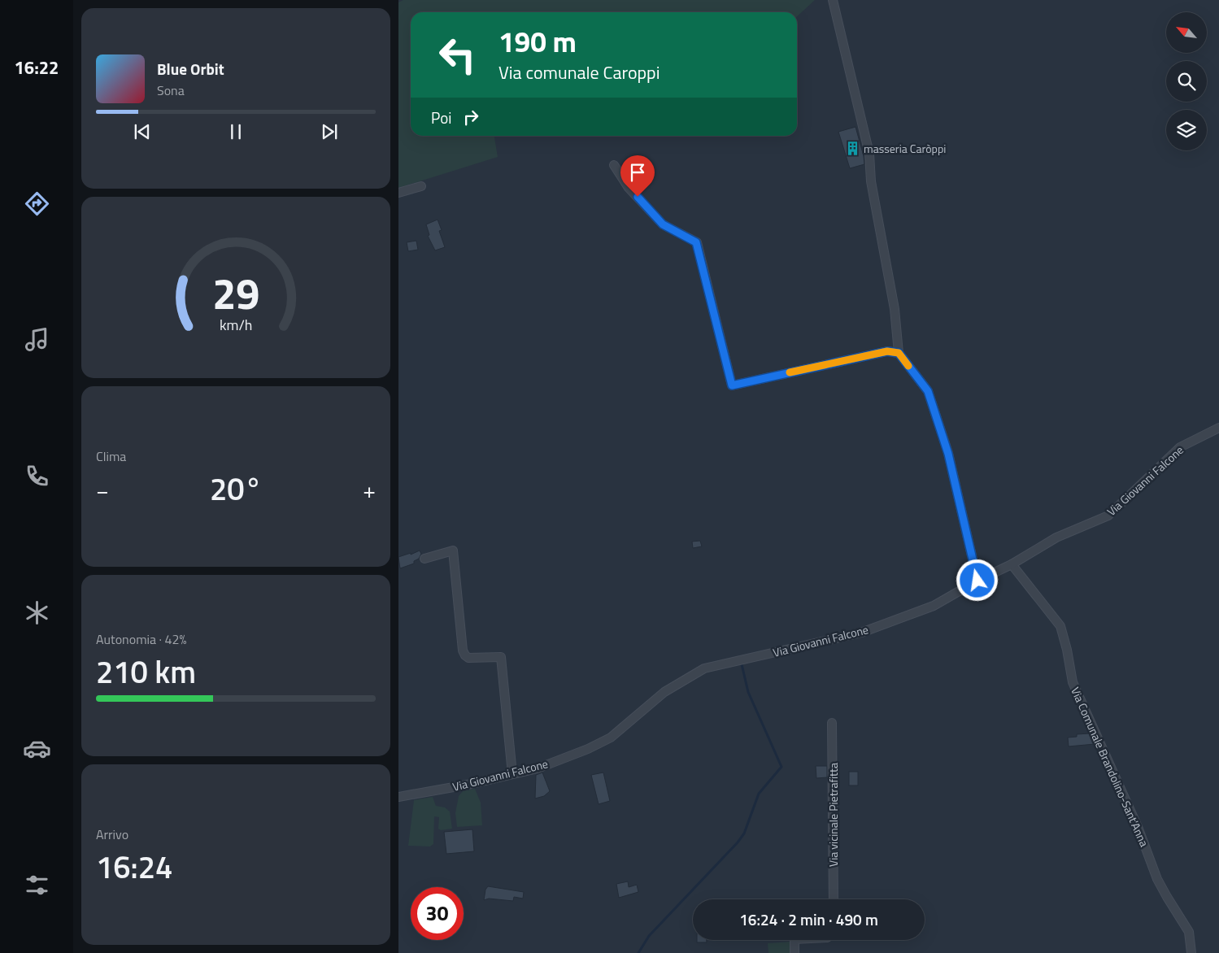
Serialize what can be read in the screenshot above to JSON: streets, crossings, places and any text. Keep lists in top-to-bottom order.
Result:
{
  "streets": {
    "street": ["Via Giovanni Falcone", "Via Comunale Brandolino-Sant'Anna", "Via vicinale Pietrafitta"]
  },
  "crossings": [
    ["Via Giovanni Falcone", "Via Comunale Brandolino-Sant'Anna"]
  ],
  "places": {
    "building": ["masseria Caròppi"]
  },
  "north": "top left",
  "page": {
    "tabs": "16:22",
    "turn": ["190 m", "Via comunale Caroppi"],
    "song": ["Blue Orbit", "Sona"],
    "then": "Poi",
    "tile": [
      "Clima",
      ["Autonomia · 42%", "210 km"],
      ["Arrivo", "16:24"]
    ],
    "heat": ["−", "20°", "+"],
    "limit": "30",
    "trip": "16:24 · 2 min · 490 m",
    "gauge": ["29", "km/h"]
  }
}
